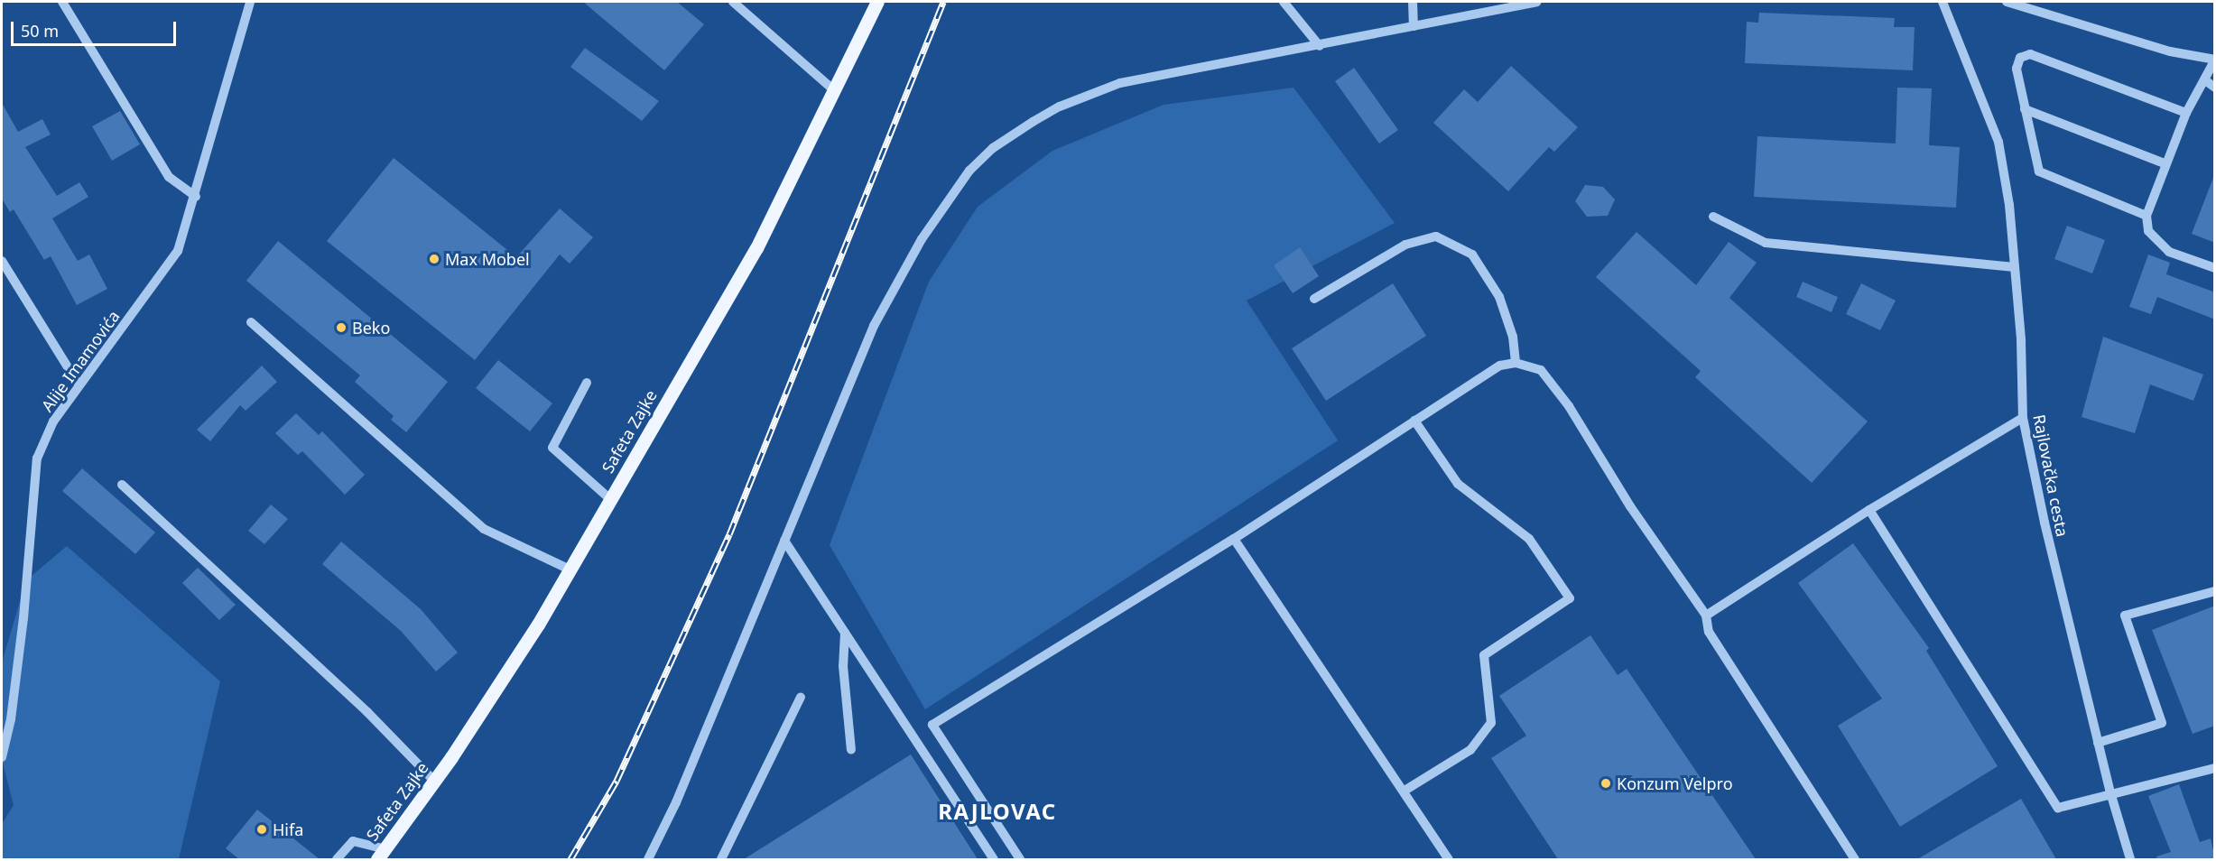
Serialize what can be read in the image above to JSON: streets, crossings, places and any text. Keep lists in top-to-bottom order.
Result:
{
  "streets": {
    "main road": ["Safeta Zajke"],
    "street": ["Alije Imamovića", "Rajlovačka cesta"]
  },
  "districts": ["RAJLOVAC"],
  "places": [
    "Max Mobel",
    "Beko",
    "Konzum Velpro",
    "Hifa"
  ],
  "scale_bar": "50 m"
}
